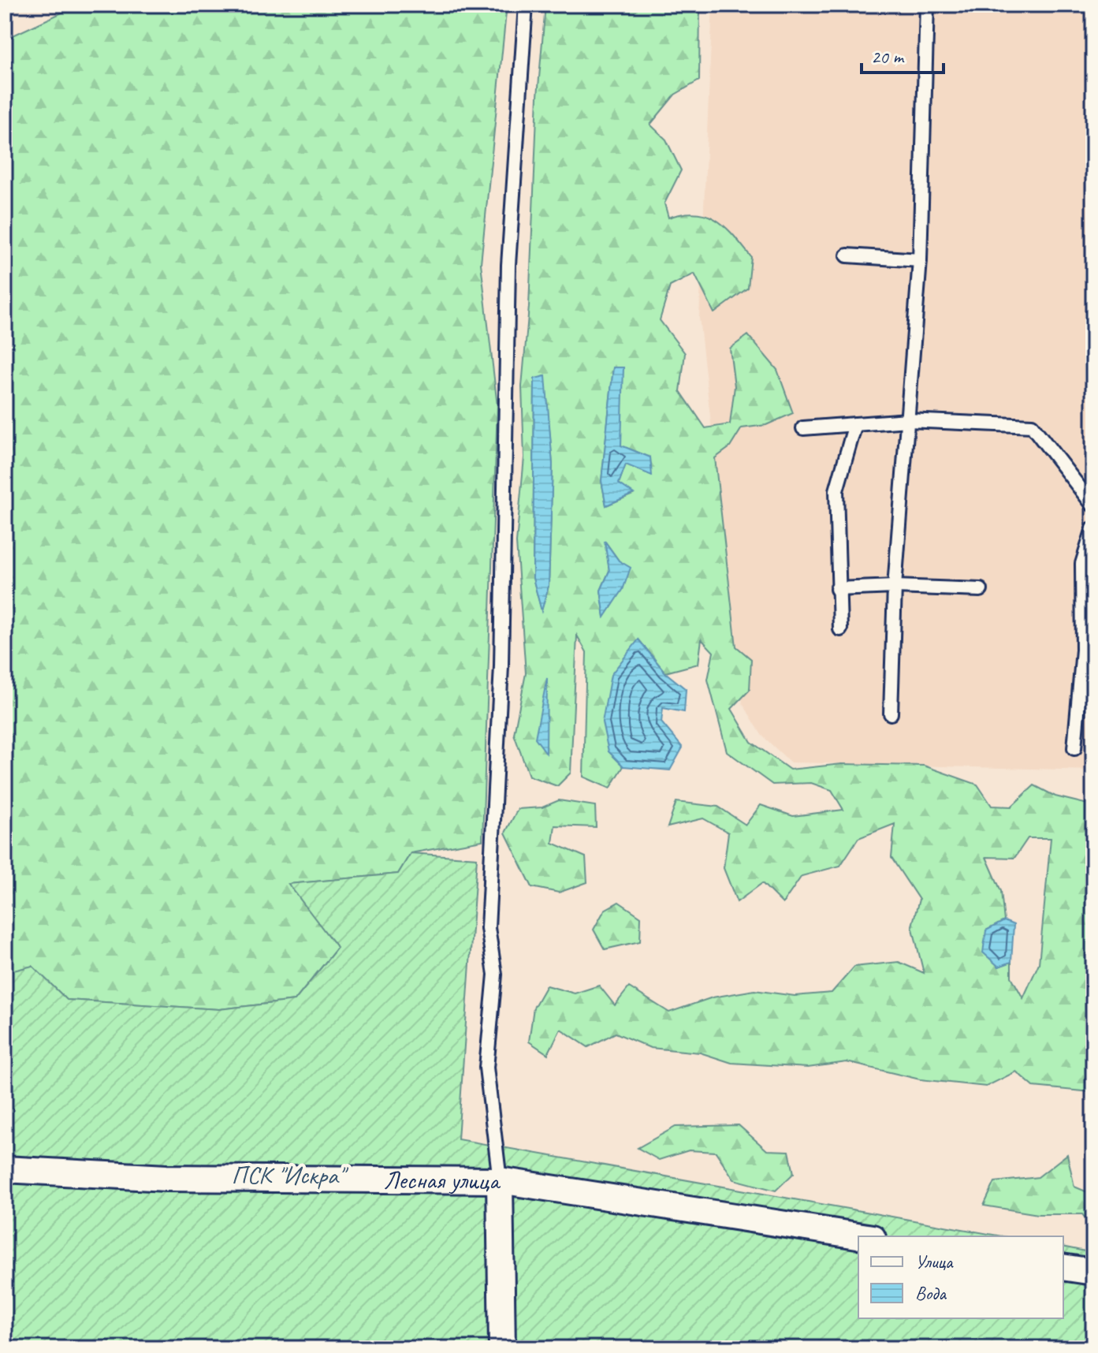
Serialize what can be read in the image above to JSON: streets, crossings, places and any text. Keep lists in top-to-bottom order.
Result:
{
  "streets": {
    "street": ["Лесная улица"]
  },
  "parks": ["ПСК \"Искра\""],
  "legend": ["Улица", "Вода"],
  "scale_bar": "20 m"
}
